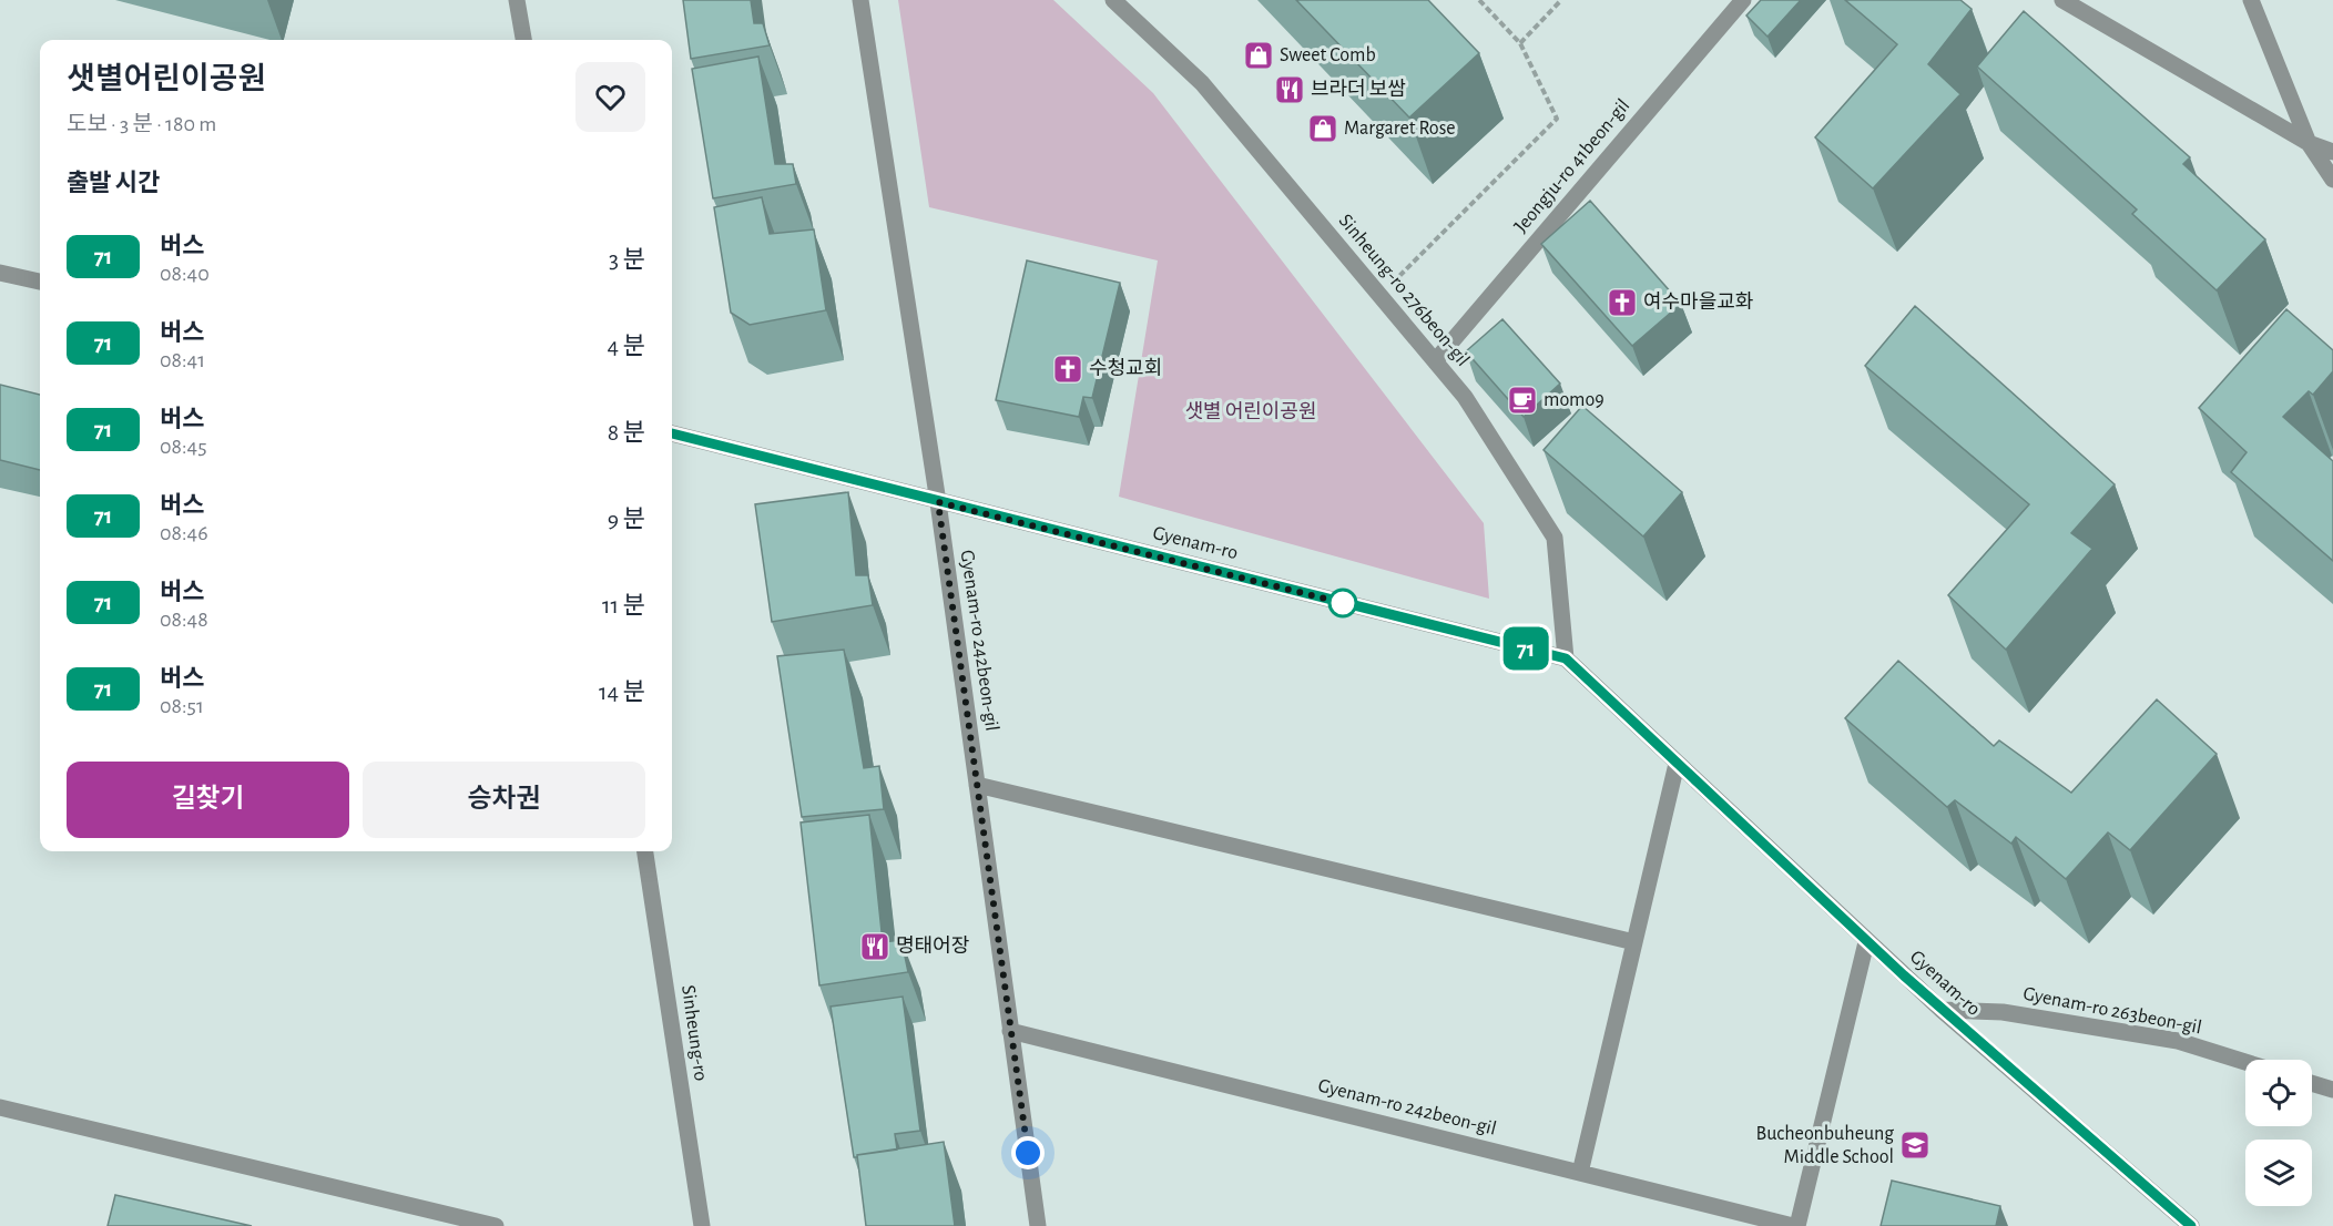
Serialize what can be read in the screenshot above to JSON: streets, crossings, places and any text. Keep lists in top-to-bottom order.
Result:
{
  "streets": {
    "street": [
      "Jeongju-ro 41beon-gil",
      "Sinheung-ro 276beon-gil",
      "Gyenam-ro",
      "Gyenam-ro 242beon-gil",
      "Gyenam-ro 263beon-gil",
      "Sinheung-ro"
    ]
  },
  "crossings": [
    ["Jeongju-ro 41beon-gil", "Sinheung-ro 276beon-gil"],
    ["Sinheung-ro 276beon-gil", "Gyenam-ro"],
    ["Gyenam-ro", "Gyenam-ro 242beon-gil"],
    ["Gyenam-ro", "Gyenam-ro 263beon-gil"]
  ],
  "parks": ["샛별 어린이공원"],
  "places": {
    "shop": ["Sweet Comb", "Margaret Rose"],
    "restaurant": ["브라더 보쌈", "명태어장"],
    "church": ["여수마을교화", "수청교회"],
    "cafe": ["momo9"],
    "school or university": ["Bucheonbuheung Middle School"]
  },
  "lines": ["bus line 71"],
  "page": {
    "on_map": "71",
    "heading": [
      ["샛별어린이공원", "도보 · 3 분 · 180 m"],
      "출발 시간"
    ],
    "list": [
      {
        "mark": "71",
        "name": "버스",
        "note": "08:40",
        "value": "3 분"
      },
      {
        "mark": "71",
        "name": "버스",
        "note": "08:41",
        "value": "4 분"
      },
      {
        "mark": "71",
        "name": "버스",
        "note": "08:45",
        "value": "8 분"
      },
      {
        "mark": "71",
        "name": "버스",
        "note": "08:46",
        "value": "9 분"
      },
      {
        "mark": "71",
        "name": "버스",
        "note": "08:48",
        "value": "11 분"
      },
      {
        "mark": "71",
        "name": "버스",
        "note": "08:51",
        "value": "14 분"
      }
    ],
    "buttons": ["길찾기", "승차권"]
  }
}
